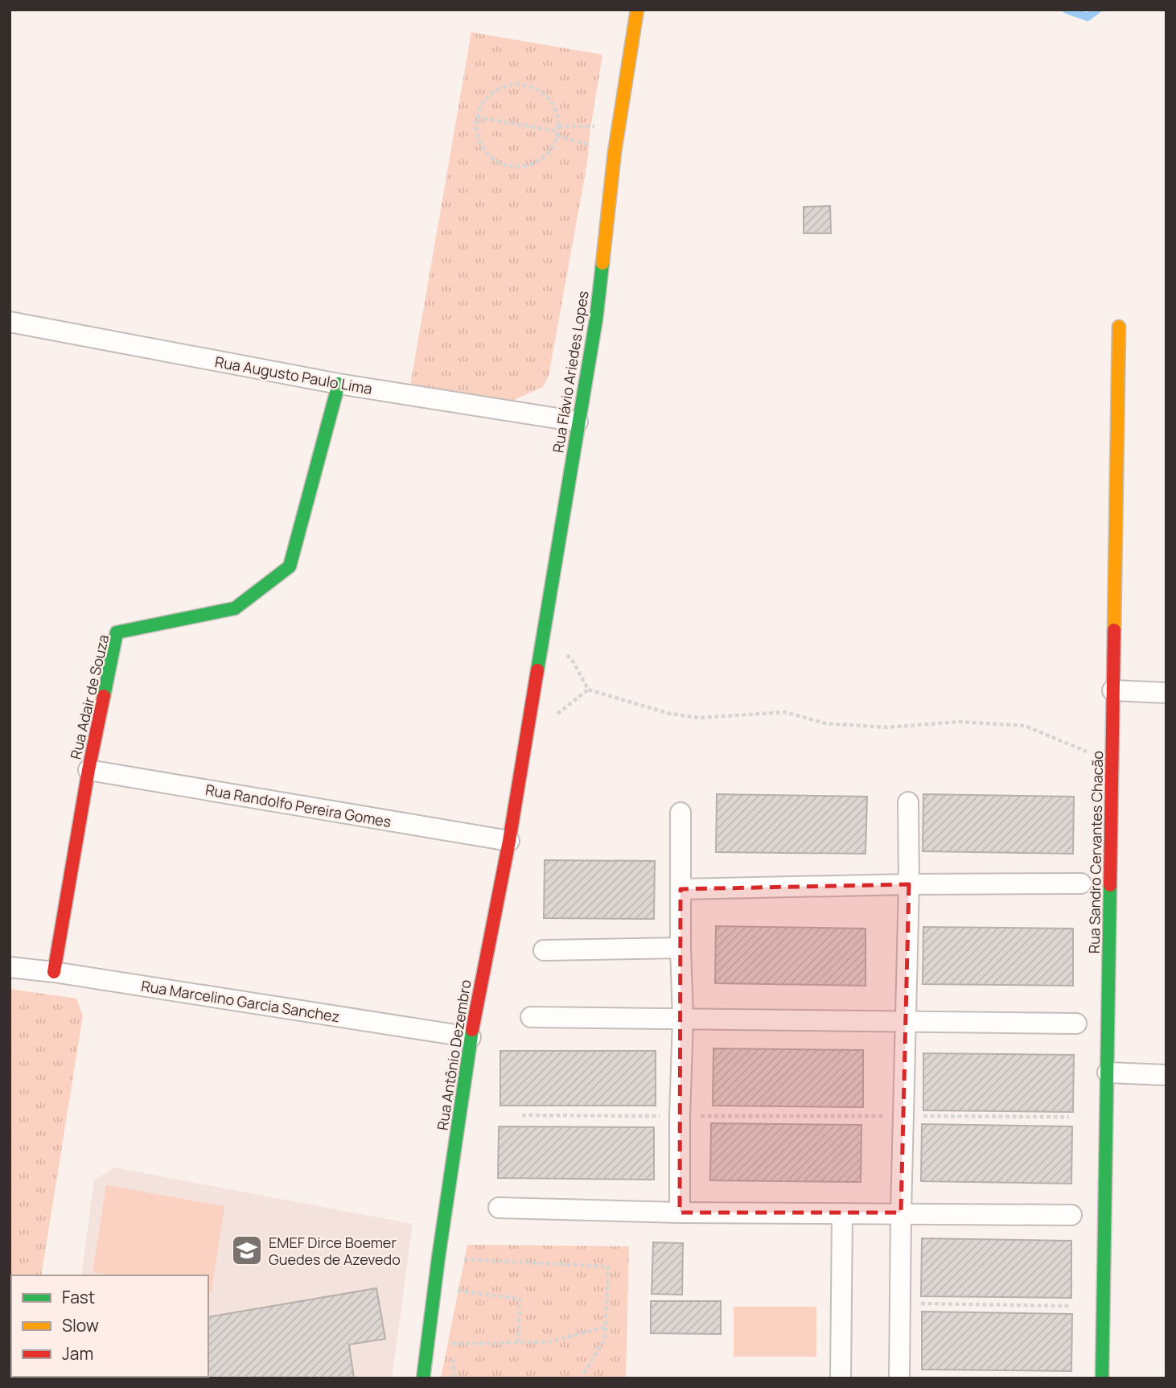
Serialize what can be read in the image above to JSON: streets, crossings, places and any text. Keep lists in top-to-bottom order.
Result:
{
  "streets": {
    "street": [
      "Rua Flávio Ariedes Lopes",
      "Rua Augusto Paulo Lima",
      "Rua Adair de Souza",
      "Rua Randolfo Pereira Gomes",
      "Rua Sandro Cervantes Chacão",
      "Rua Marcelino Garcia Sanchez",
      "Rua Antônio Dezembro"
    ]
  },
  "crossings": [
    ["Rua Flávio Ariedes Lopes", "Rua Augusto Paulo Lima"],
    ["Rua Flávio Ariedes Lopes", "Rua Antônio Dezembro"],
    ["Rua Augusto Paulo Lima", "Rua Adair de Souza"],
    ["Rua Adair de Souza", "Rua Randolfo Pereira Gomes"],
    ["Rua Adair de Souza", "Rua Marcelino Garcia Sanchez"],
    ["Rua Randolfo Pereira Gomes", "Rua Antônio Dezembro"],
    ["Rua Marcelino Garcia Sanchez", "Rua Antônio Dezembro"]
  ],
  "places": {
    "school or university": ["EMEF Dirce Boemer Guedes de Azevedo"]
  },
  "legend": ["Fast", "Slow", "Jam"]
}
